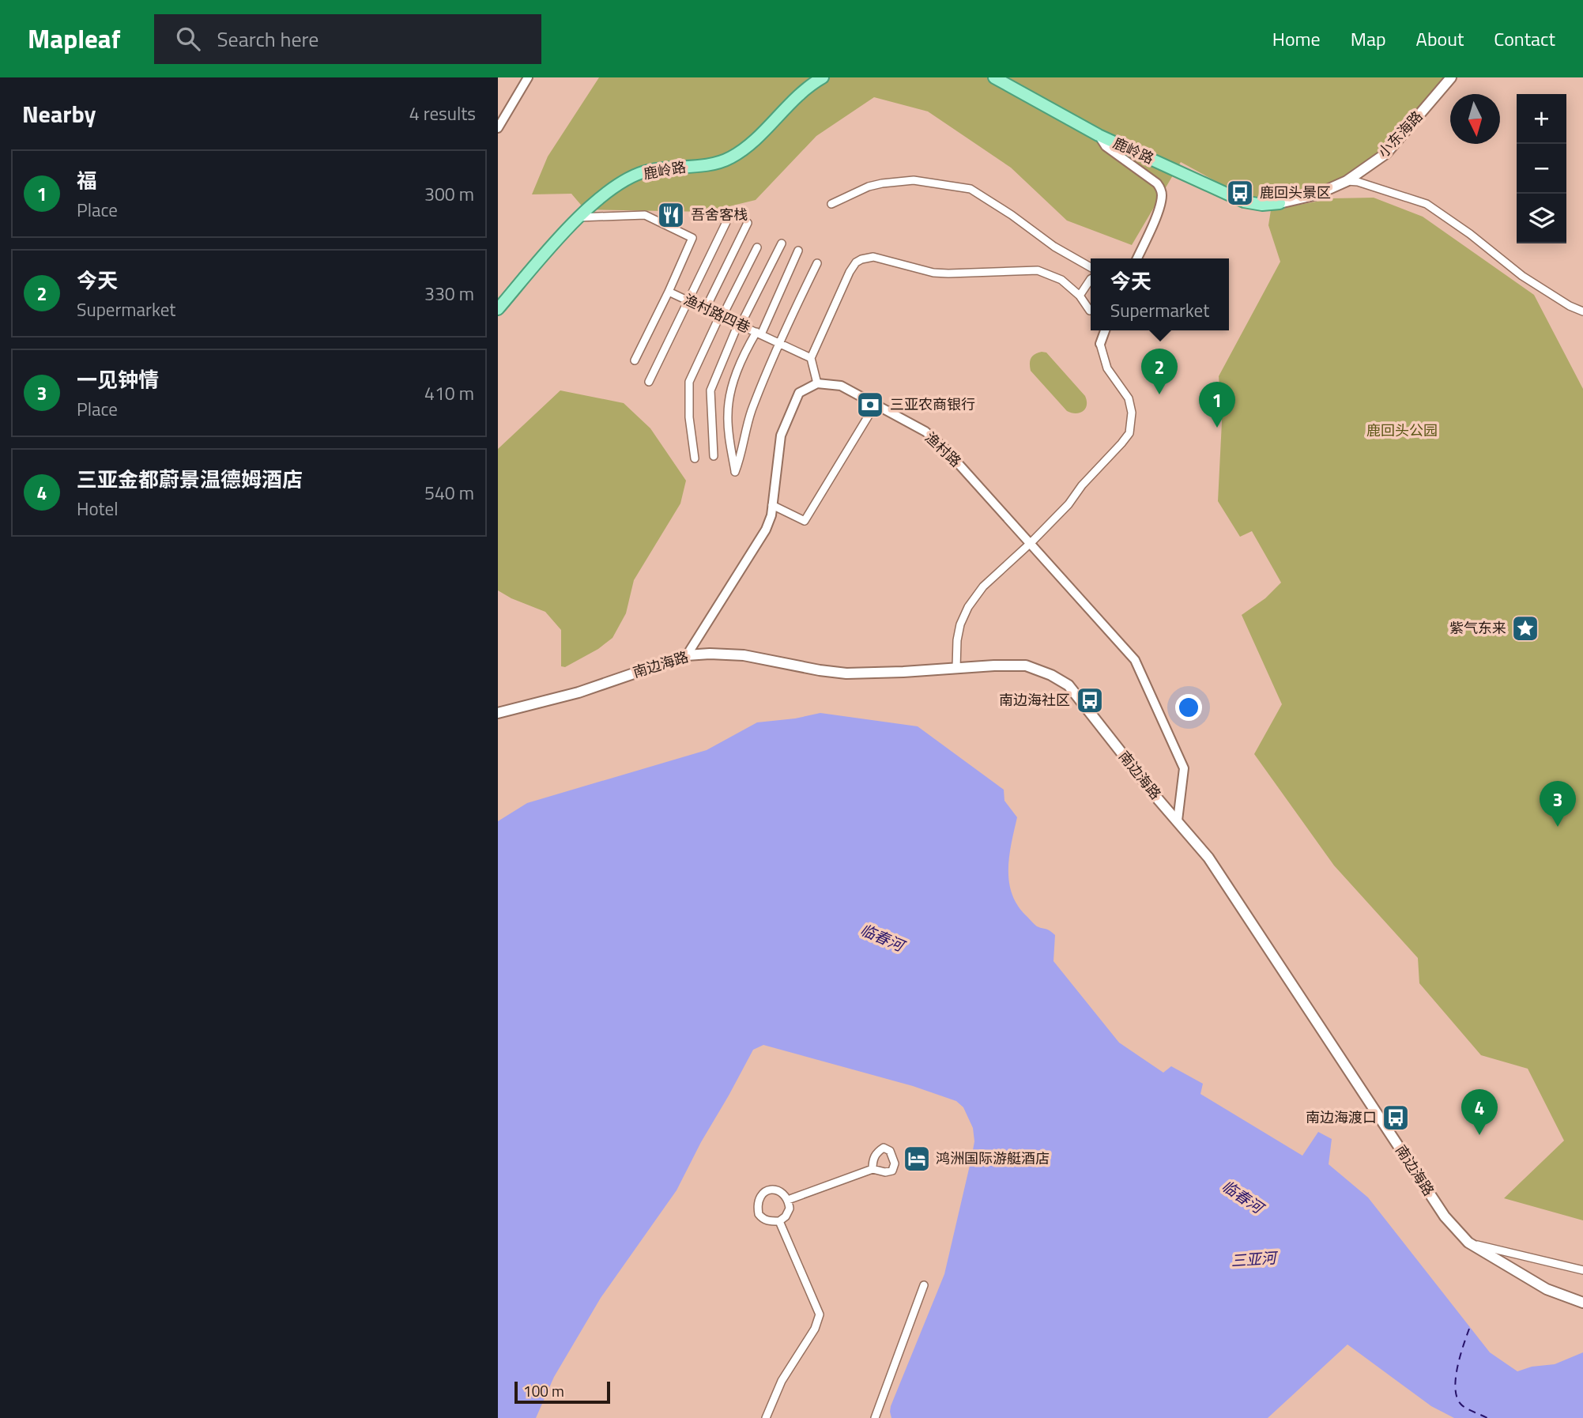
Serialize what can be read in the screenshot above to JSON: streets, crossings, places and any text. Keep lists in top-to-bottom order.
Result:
{
  "streets": {
    "main road": ["小东海路", "鹿岭路", "南边海路"],
    "street": ["渔村路四巷", "渔村路"]
  },
  "crossings": [
    ["小东海路", "鹿岭路"],
    ["鹿岭路", "渔村路四巷"],
    ["渔村路", "南边海路"]
  ],
  "water": ["临春河", "三亚河"],
  "parks": ["鹿回头公园"],
  "places": {
    "bus stop": ["鹿回头景区", "南边海社区", "南边海渡口"],
    "restaurant": ["吾舍客栈"],
    "bank": ["三亚农商银行"],
    "place": ["紫气东来"],
    "hotel": ["鸿洲国际游艇酒店"]
  },
  "scale_bar": "100 m",
  "north": "bottom",
  "page": {
    "header": "Mapleaf",
    "search": "Search here",
    "nav": [
      "Home",
      "Map",
      "About",
      "Contact"
    ],
    "heading": ["Nearby", "4 results"],
    "map_buttons": ["+", "−"],
    "list": [
      {
        "mark": "1",
        "name": "福",
        "note": "Place",
        "value": "300 m"
      },
      {
        "mark": "2",
        "name": "今天",
        "note": "Supermarket",
        "value": "330 m"
      },
      {
        "mark": "3",
        "name": "一见钟情",
        "note": "Place",
        "value": "410 m"
      },
      {
        "mark": "4",
        "name": "三亚金都蔚景温德姆酒店",
        "note": "Hotel",
        "value": "540 m"
      }
    ],
    "popup": ["今天", "Supermarket"],
    "pins": [
      "2",
      "1",
      "3",
      "4"
    ],
    "scale": "100 m"
  }
}
